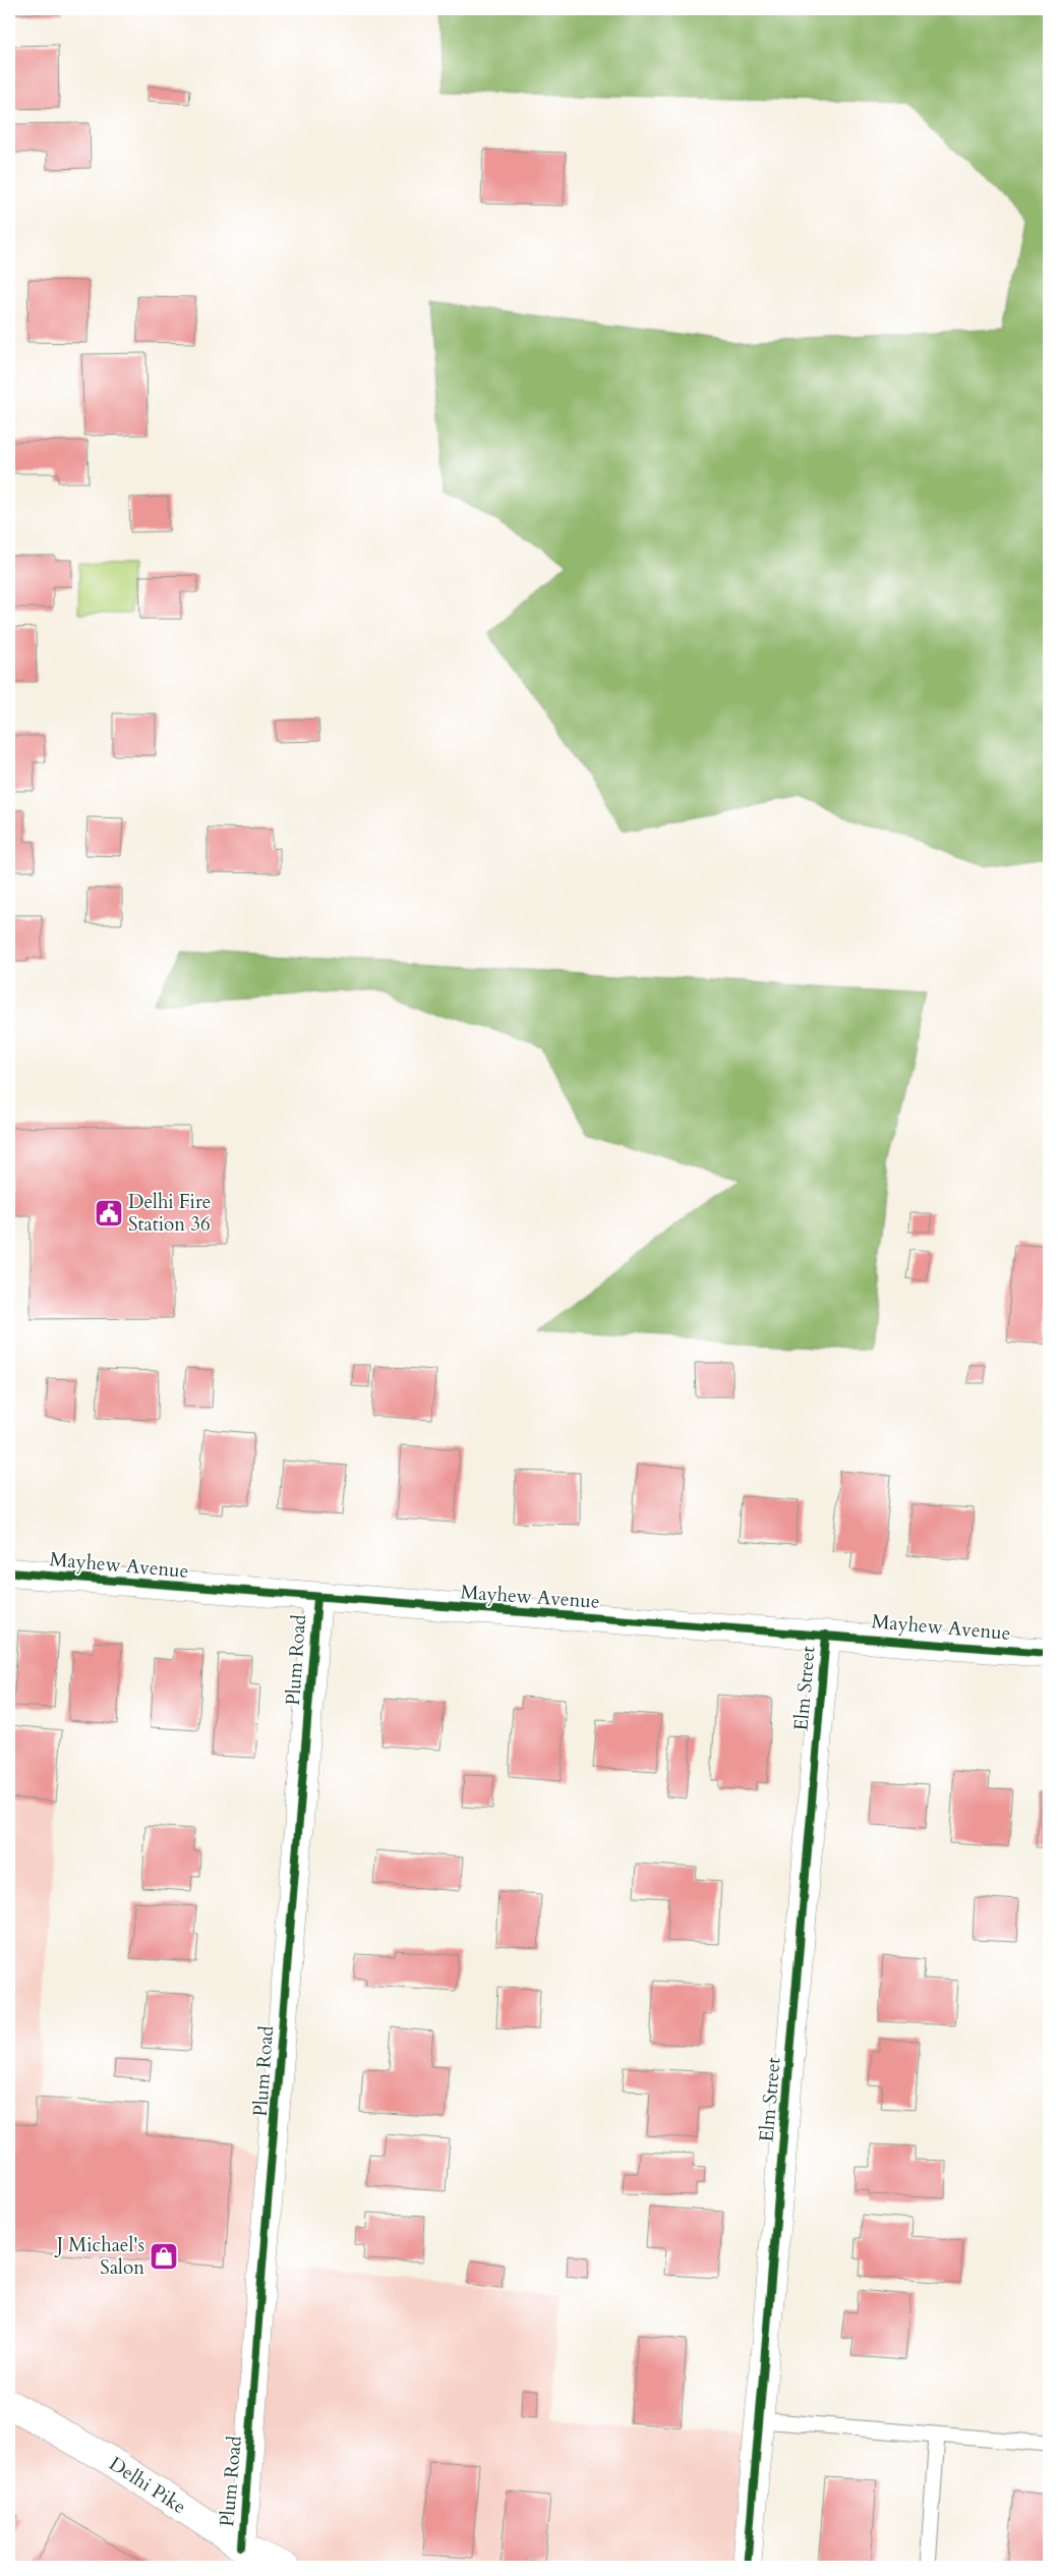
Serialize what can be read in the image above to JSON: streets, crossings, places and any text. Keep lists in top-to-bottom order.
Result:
{
  "streets": {
    "street": [
      "Mayhew Avenue",
      "Plum Road",
      "Elm Street",
      "Delhi Pike"
    ]
  },
  "crossings": [
    ["Mayhew Avenue", "Plum Road"],
    ["Mayhew Avenue", "Elm Street"],
    ["Plum Road", "Delhi Pike"]
  ],
  "places": {
    "public building": ["Delhi Fire Station 36"],
    "shop": ["J Michael's Salon"]
  }
}
